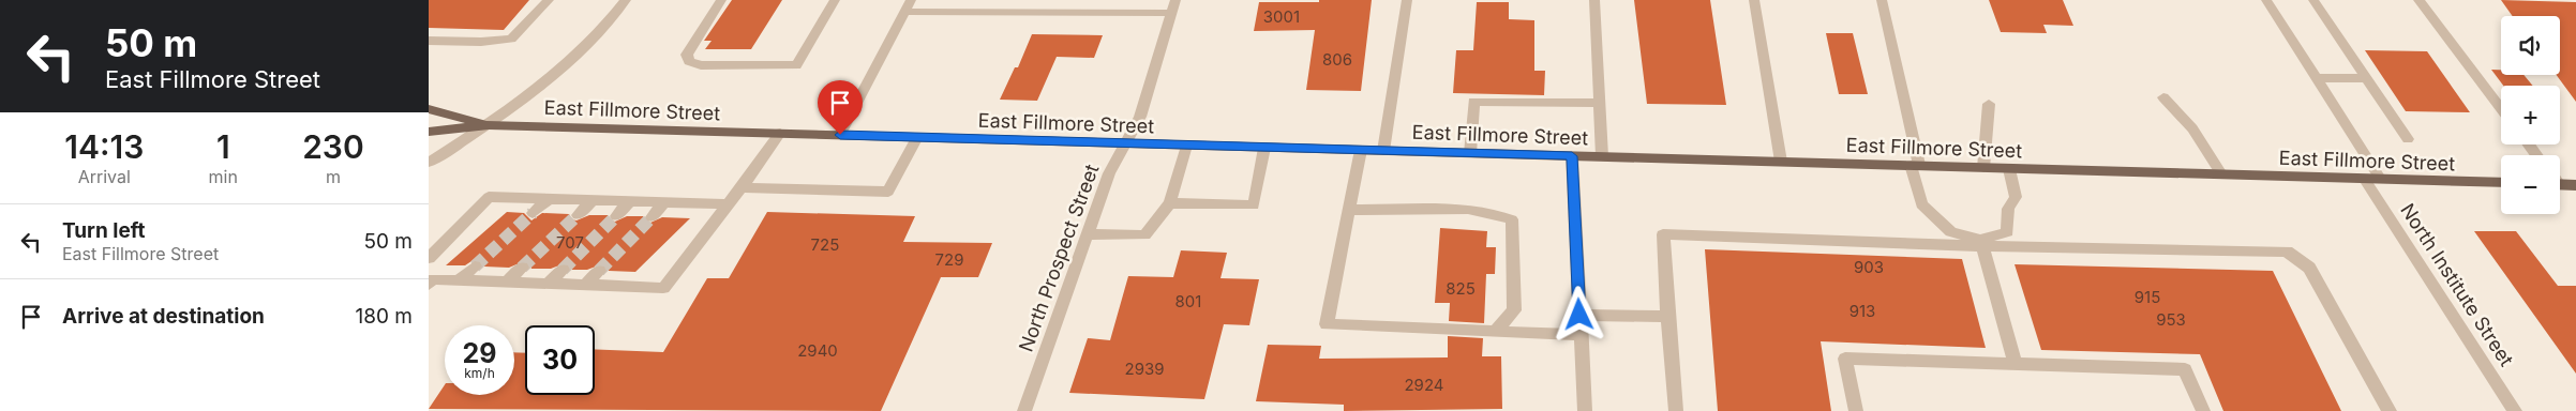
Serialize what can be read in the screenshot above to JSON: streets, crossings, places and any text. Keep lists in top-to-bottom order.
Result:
{
  "streets": {
    "main road": ["East Fillmore Street"],
    "street": ["North Prospect Street", "North Institute Street"]
  },
  "crossings": [
    ["East Fillmore Street", "North Prospect Street"],
    ["East Fillmore Street", "North Institute Street"]
  ],
  "house_numbers": [
    "3001",
    "806",
    "707",
    "725",
    "729",
    "903",
    "825",
    "915",
    "801",
    "913",
    "953",
    "2940",
    "2939",
    "2924"
  ],
  "page": {
    "turn": ["50 m", "East Fillmore Street"],
    "map_buttons": ["+", "−"],
    "eta": [
      "14:13",
      "Arrival",
      "1",
      "min",
      "230",
      "m"
    ],
    "list": [
      {
        "name": "Turn left",
        "note": "East Fillmore Street",
        "value": "50 m"
      },
      {
        "name": "Arrive at destination",
        "value": "180 m"
      }
    ],
    "speed": "29 km/h",
    "limit": "30"
  }
}
